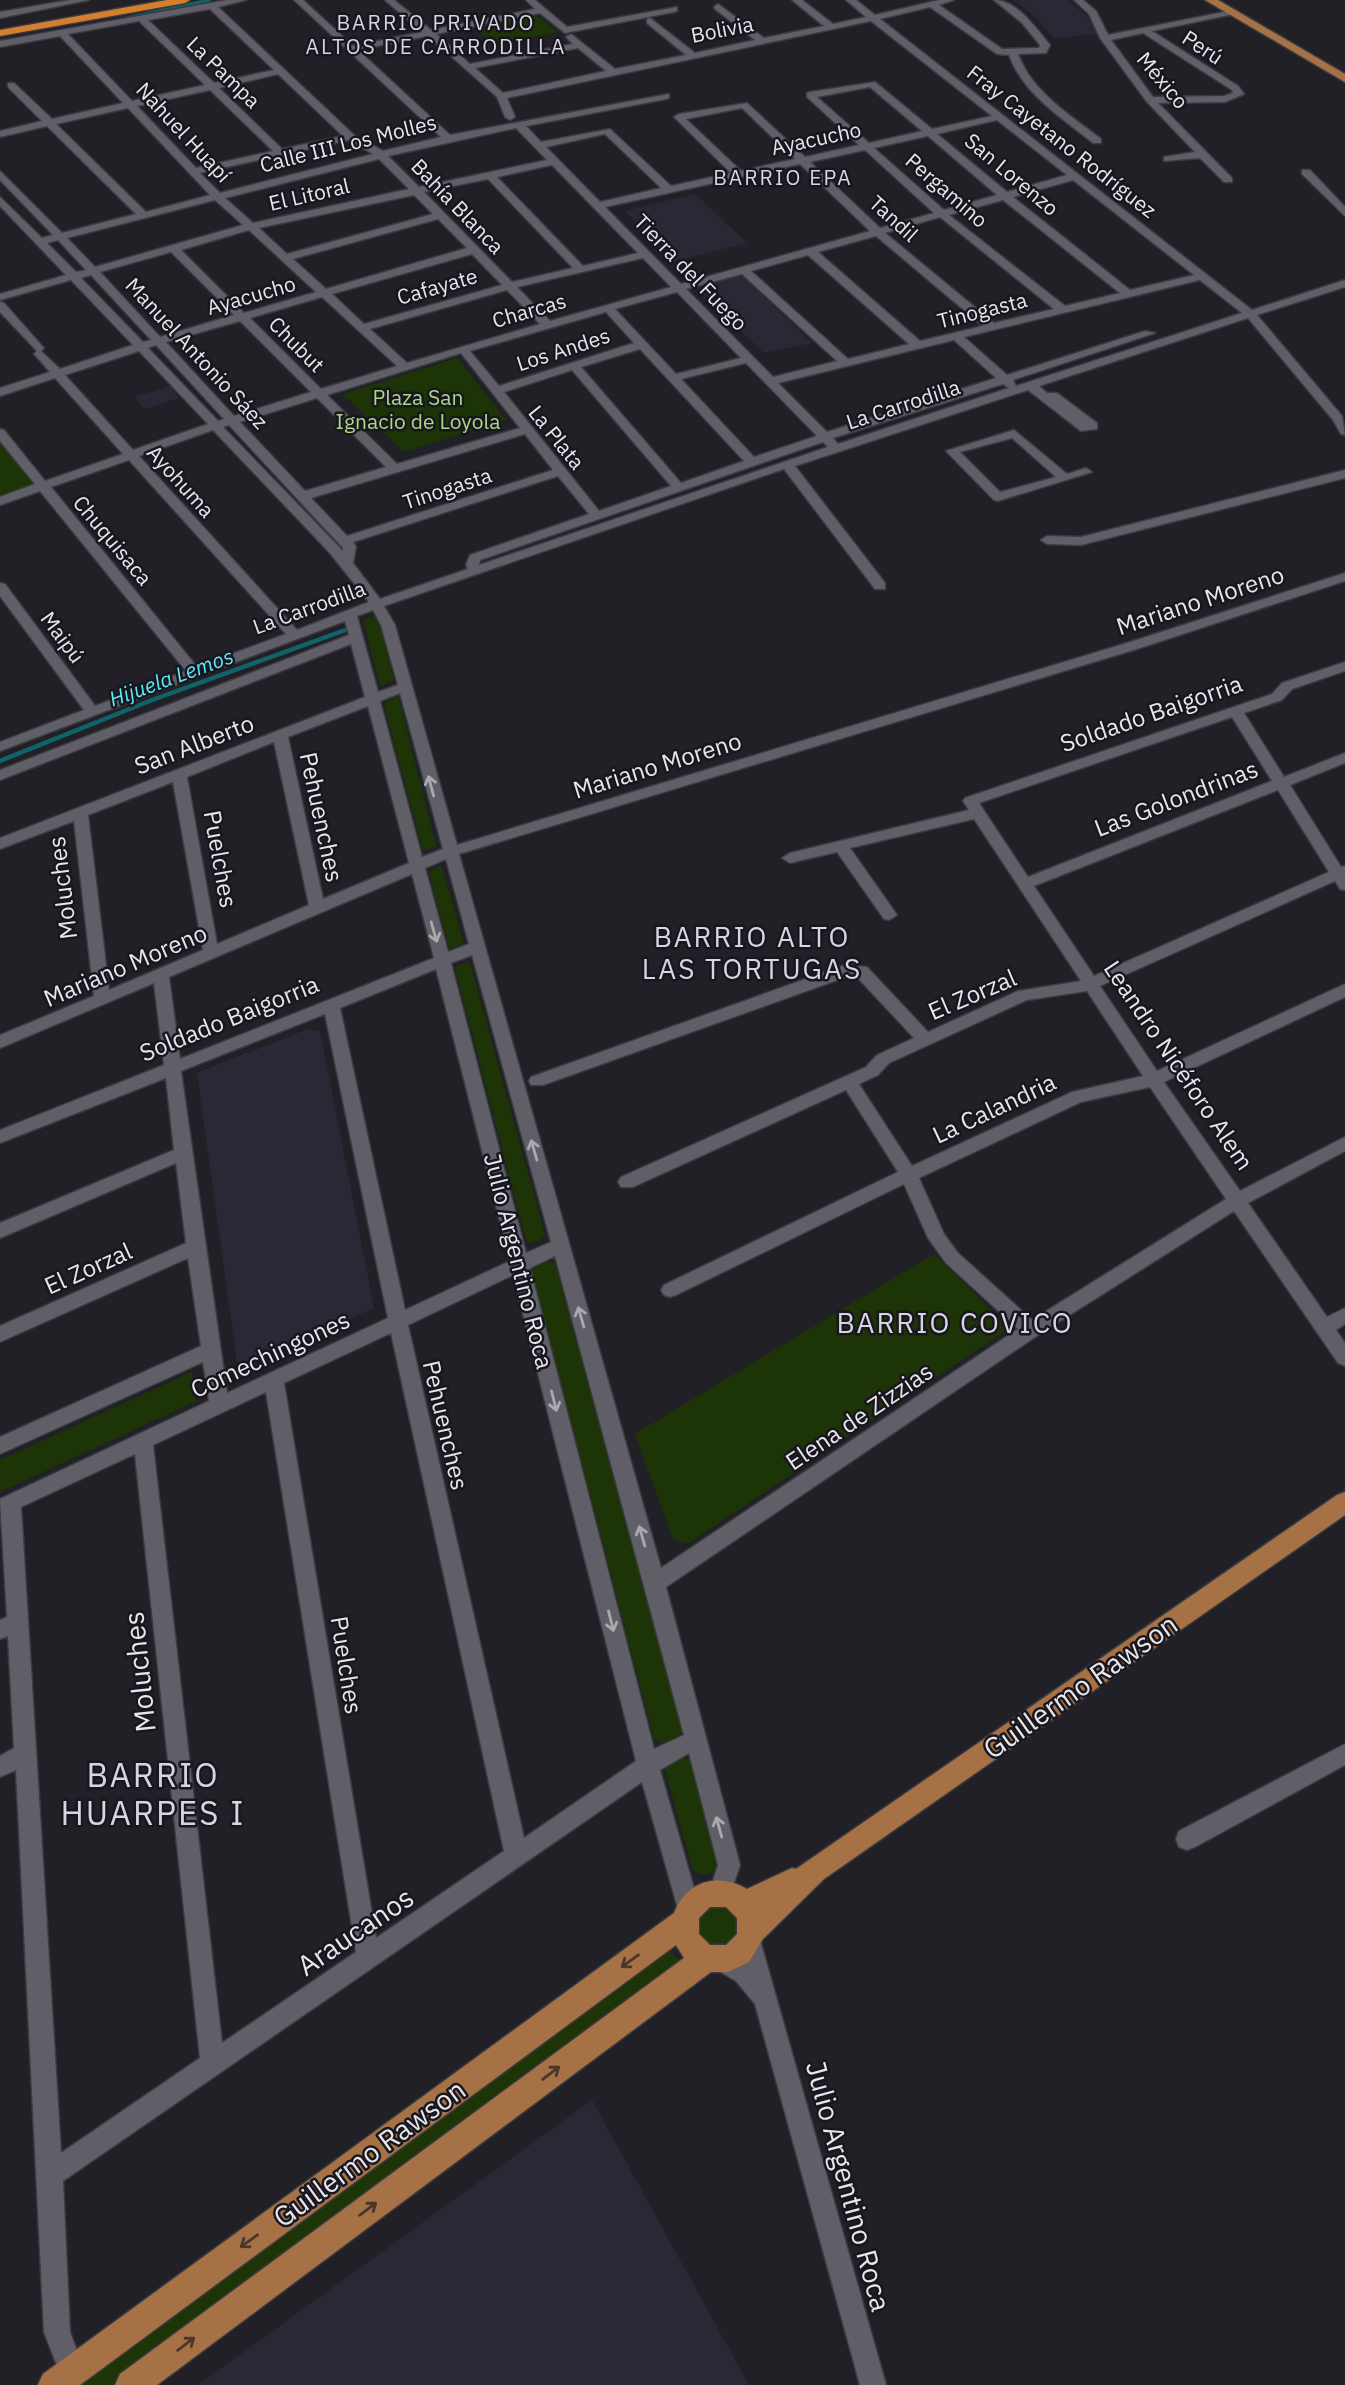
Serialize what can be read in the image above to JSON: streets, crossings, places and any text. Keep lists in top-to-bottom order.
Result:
{
  "streets": {
    "main road": ["Guillermo Rawson"],
    "street": [
      "Bolivia",
      "Perú",
      "La Pampa",
      "México",
      "Nahuel Huapí",
      "Ayacucho",
      "Fray Cayetano Rodríguez",
      "Calle III Los Molles",
      "San Lorenzo",
      "Pergamino",
      "El Litoral",
      "Bahía Blanca",
      "Tandil",
      "Tierra del Fuego",
      "Cafayate",
      "Charcas",
      "Tinogasta",
      "Chubut",
      "Los Andes",
      "Manuel Antonio Sáez",
      "La Carrodilla",
      "La Plata",
      "Ayohuma",
      "Chuquisaca",
      "Mariano Moreno",
      "Maipú",
      "Soldado Baigorria",
      "San Alberto",
      "Las Golondrinas",
      "Pehuenches",
      "Puelches",
      "Moluches",
      "El Zorzal",
      "Leandro Nicéforo Alem",
      "La Calandria",
      "Julio Argentino Roca",
      "Comechingones",
      "Elena de Zizzias",
      "Araucanos"
    ]
  },
  "crossings": [
    ["Bolivia", "Fray Cayetano Rodríguez"],
    ["Bolivia", "Tierra del Fuego"],
    ["Perú", "México"],
    ["Nahuel Huapí", "Ayacucho"],
    ["Nahuel Huapí", "Calle III Los Molles"],
    ["Nahuel Huapí", "El Litoral"],
    ["Nahuel Huapí", "Cafayate"],
    ["Nahuel Huapí", "Charcas"],
    ["Ayacucho", "Fray Cayetano Rodríguez"],
    ["Ayacucho", "San Lorenzo"],
    ["Ayacucho", "Pergamino"],
    ["Ayacucho", "Bahía Blanca"],
    ["Ayacucho", "Tandil"],
    ["Ayacucho", "Tierra del Fuego"],
    ["Ayacucho", "Chubut"],
    ["Ayacucho", "Manuel Antonio Sáez"],
    ["Ayacucho", "Ayohuma"],
    ["Fray Cayetano Rodríguez", "Charcas"],
    ["Fray Cayetano Rodríguez", "Tinogasta"],
    ["Fray Cayetano Rodríguez", "La Carrodilla"],
    ["Calle III Los Molles", "Bahía Blanca"],
    ["Calle III Los Molles", "Tierra del Fuego"],
    ["Calle III Los Molles", "Manuel Antonio Sáez"],
    ["San Lorenzo", "Pergamino"],
    ["San Lorenzo", "Charcas"],
    ["San Lorenzo", "Tinogasta"],
    ["Pergamino", "Charcas"],
    ["Pergamino", "Tinogasta"],
    ["El Litoral", "Bahía Blanca"],
    ["El Litoral", "Tierra del Fuego"],
    ["El Litoral", "Chubut"],
    ["El Litoral", "Manuel Antonio Sáez"],
    ["Bahía Blanca", "Cafayate"],
    ["Bahía Blanca", "Charcas"],
    ["Tandil", "Charcas"],
    ["Tandil", "Tinogasta"],
    ["Tierra del Fuego", "Cafayate"],
    ["Tierra del Fuego", "Charcas"],
    ["Tierra del Fuego", "Tinogasta"],
    ["Tierra del Fuego", "La Carrodilla"],
    ["Charcas", "Chubut"],
    ["Charcas", "Manuel Antonio Sáez"],
    ["Charcas", "La Plata"],
    ["Charcas", "Ayohuma"],
    ["Charcas", "Chuquisaca"],
    ["Tinogasta", "Manuel Antonio Sáez"],
    ["Tinogasta", "La Plata"],
    ["Los Andes", "La Plata"],
    ["Manuel Antonio Sáez", "La Carrodilla"],
    ["Manuel Antonio Sáez", "Julio Argentino Roca"],
    ["La Carrodilla", "La Plata"],
    ["La Carrodilla", "Ayohuma"],
    ["La Carrodilla", "Chuquisaca"],
    ["La Carrodilla", "Maipú"],
    ["La Carrodilla", "Julio Argentino Roca"],
    ["Mariano Moreno", "Pehuenches"],
    ["Mariano Moreno", "Puelches"],
    ["Mariano Moreno", "Moluches"],
    ["Mariano Moreno", "Julio Argentino Roca"],
    ["Soldado Baigorria", "Pehuenches"],
    ["Soldado Baigorria", "Leandro Nicéforo Alem"],
    ["Soldado Baigorria", "Julio Argentino Roca"],
    ["San Alberto", "Pehuenches"],
    ["San Alberto", "Puelches"],
    ["San Alberto", "Moluches"],
    ["San Alberto", "Julio Argentino Roca"],
    ["Las Golondrinas", "Leandro Nicéforo Alem"],
    ["Pehuenches", "Comechingones"],
    ["Pehuenches", "Araucanos"],
    ["Puelches", "Comechingones"],
    ["Puelches", "Araucanos"],
    ["Moluches", "Comechingones"],
    ["Moluches", "Araucanos"],
    ["El Zorzal", "Leandro Nicéforo Alem"],
    ["Leandro Nicéforo Alem", "La Calandria"],
    ["Leandro Nicéforo Alem", "Elena de Zizzias"],
    ["Julio Argentino Roca", "Comechingones"],
    ["Julio Argentino Roca", "Elena de Zizzias"],
    ["Julio Argentino Roca", "Guillermo Rawson"],
    ["Julio Argentino Roca", "Araucanos"]
  ],
  "districts": [
    "BARRIO PRIVADO ALTOS DE CARRODILLA",
    "BARRIO EPA",
    "BARRIO ALTO LAS TORTUGAS",
    "BARRIO COVICO",
    "BARRIO HUARPES I"
  ],
  "water": ["Hijuela Lemos"],
  "parks": ["Plaza San Ignacio de Loyola"]
}
